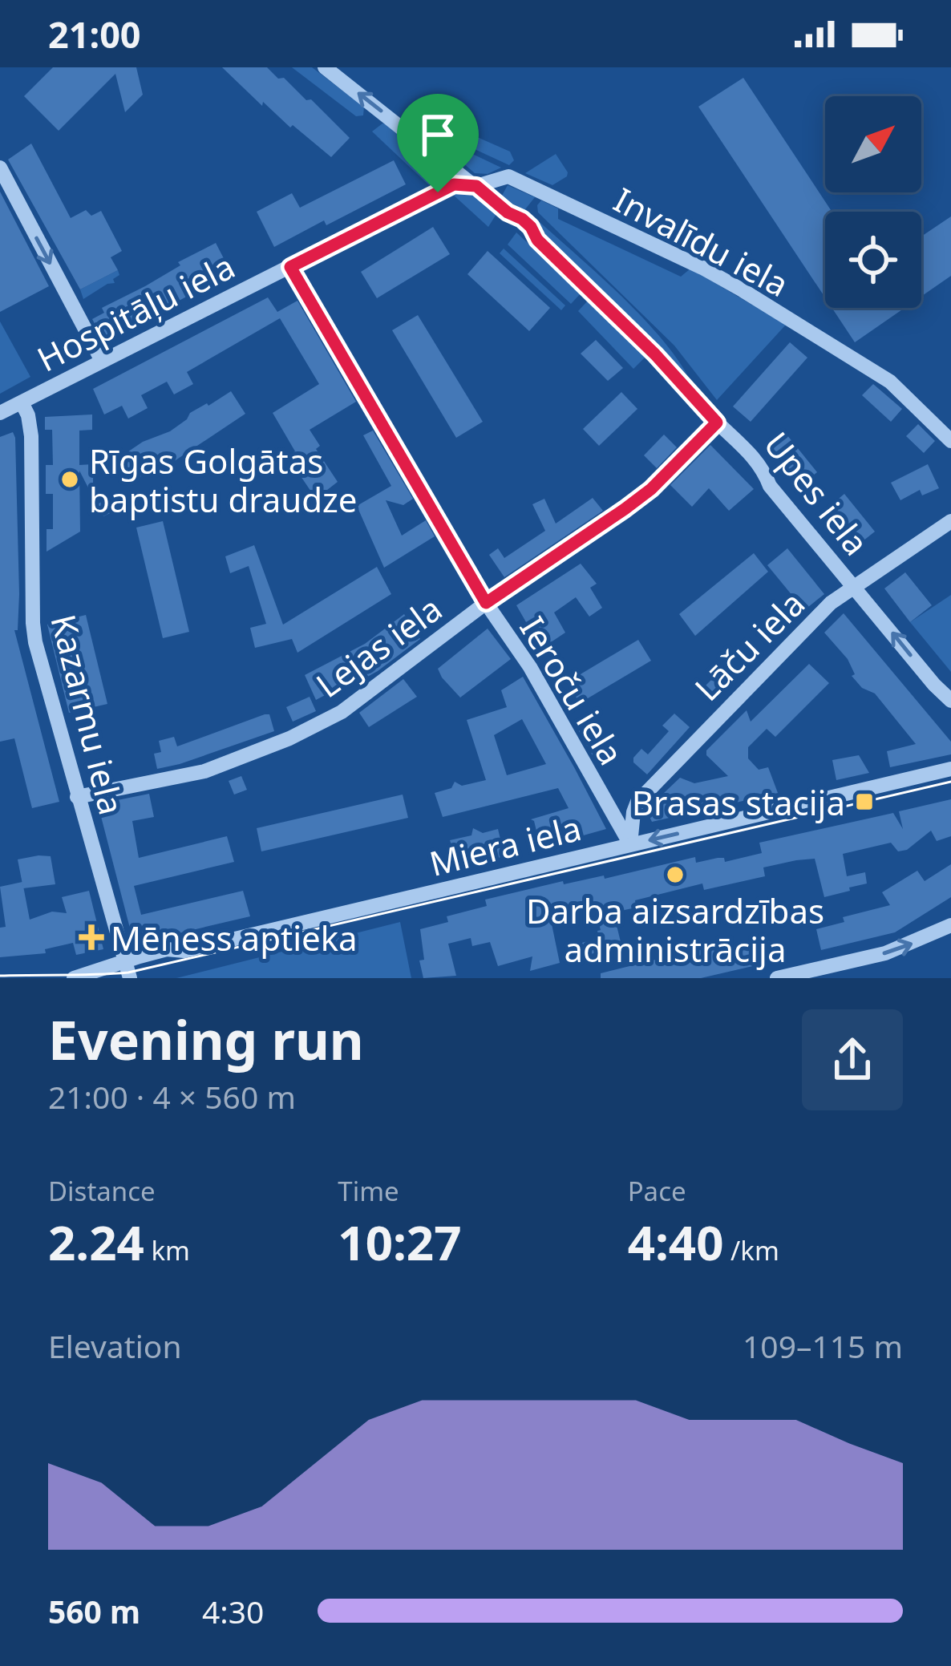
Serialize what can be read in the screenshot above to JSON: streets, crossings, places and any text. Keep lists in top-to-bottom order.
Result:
{
  "streets": {
    "street": [
      "Invalīdu iela",
      "Hospitāļu iela",
      "Upes iela",
      "Lāču iela",
      "Lejas iela",
      "Ieroču iela",
      "Kazarmu iela",
      "Miera iela"
    ]
  },
  "crossings": [
    ["Invalīdu iela", "Hospitāļu iela"],
    ["Hospitāļu iela", "Upes iela"],
    ["Hospitāļu iela", "Ieroču iela"],
    ["Hospitāļu iela", "Kazarmu iela"],
    ["Upes iela", "Lāču iela"],
    ["Upes iela", "Lejas iela"],
    ["Lāču iela", "Ieroču iela"],
    ["Lāču iela", "Miera iela"],
    ["Lejas iela", "Ieroču iela"],
    ["Lejas iela", "Kazarmu iela"],
    ["Ieroču iela", "Miera iela"],
    ["Kazarmu iela", "Miera iela"]
  ],
  "one_way": ["Upes iela", "Miera iela"],
  "places": {
    "other": ["Rīgas Golgātas baptistu draudze", "Darba aizsardzības administrācija"],
    "transit": ["Brasas stacija"],
    "health": ["Mēness aptieka"]
  },
  "north": "top right",
  "page": {
    "status": "21:00",
    "heading": ["Evening run", "21:00 · 4 × 560 m"],
    "stats": [
      ["Distance", "2.24 km"],
      ["Time", "10:27"],
      ["Pace", "4:40 /km"]
    ],
    "chart": ["Elevation", "109–115 m"],
    "list": [
      {
        "name": "560 m",
        "note": "4:30"
      }
    ]
  }
}
